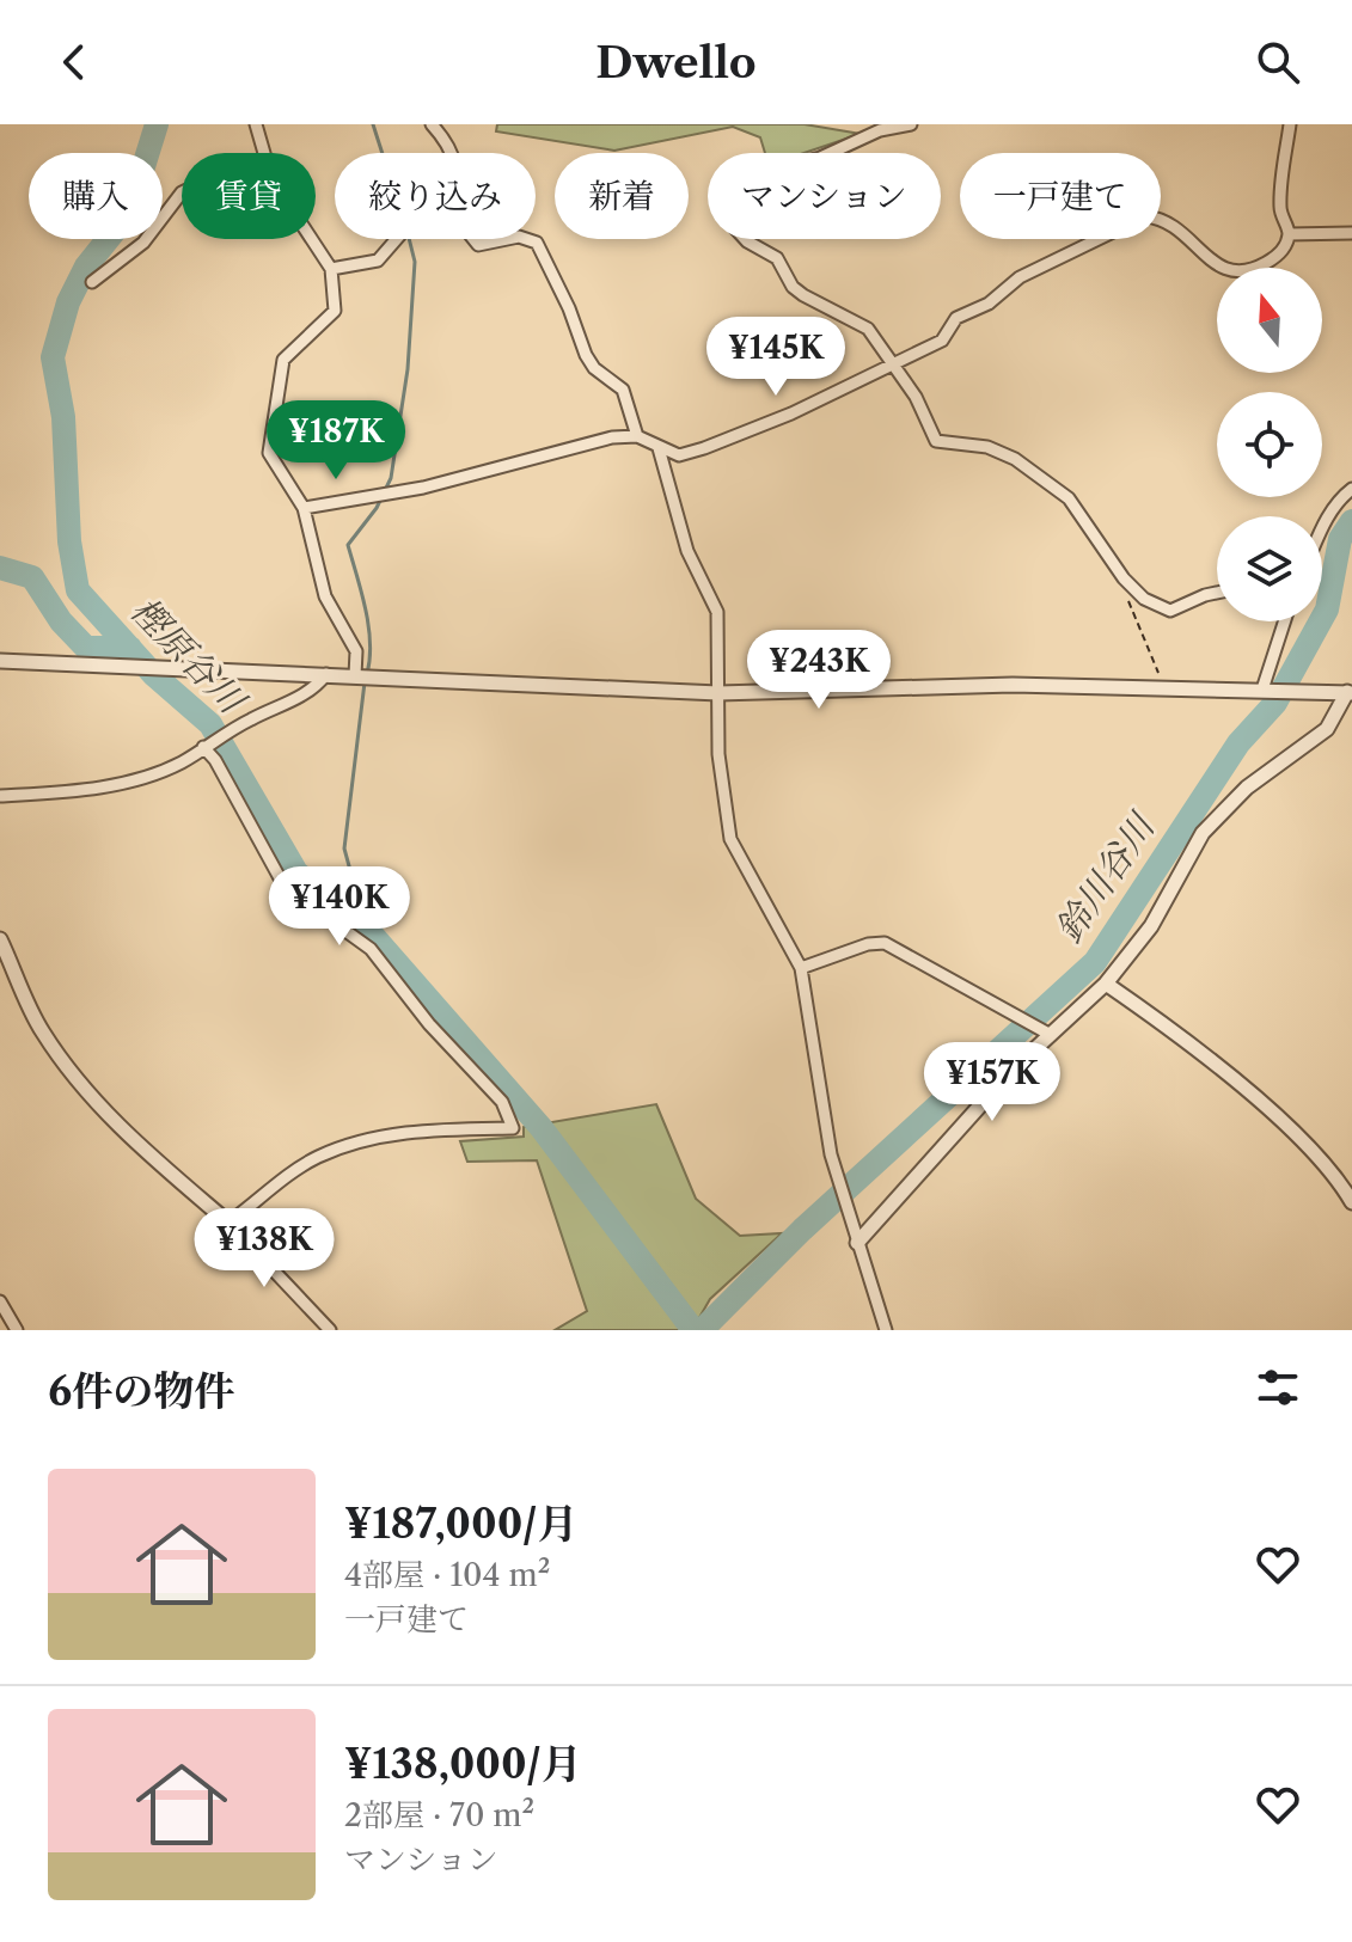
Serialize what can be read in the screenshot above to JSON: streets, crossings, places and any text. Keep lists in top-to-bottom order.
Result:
{
  "water": ["樫原谷川", "鈴川谷川"],
  "north": "top",
  "page": {
    "header": "Dwello",
    "chip": [
      "購入",
      "賃貸",
      "絞り込み",
      "新着",
      "マンション",
      "一戸建て"
    ],
    "price": [
      "¥145K",
      "¥187K",
      "¥243K",
      "¥140K",
      "¥157K",
      "¥138K"
    ],
    "heading": "6件の物件",
    "list": [
      {
        "name": "¥187,000/月",
        "note": "4部屋 · 104 m² · 一戸建て"
      },
      {
        "name": "¥138,000/月",
        "note": "2部屋 · 70 m² · マンション"
      }
    ]
  }
}
